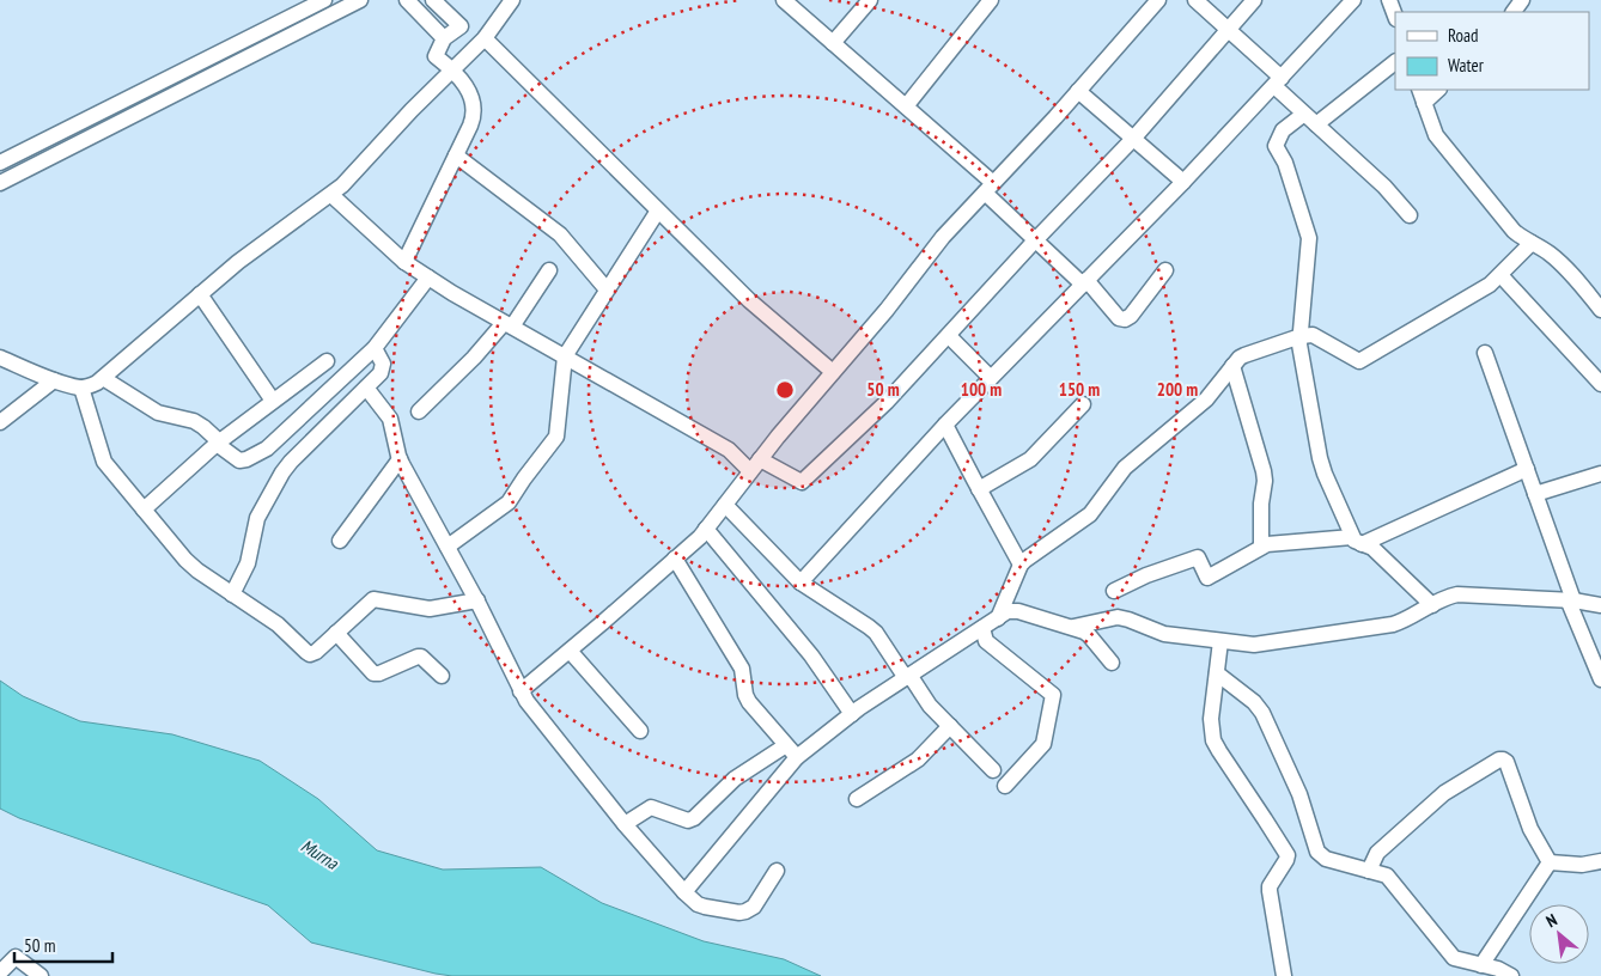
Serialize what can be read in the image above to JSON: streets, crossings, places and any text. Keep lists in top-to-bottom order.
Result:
{
  "water": ["Murna"],
  "legend": ["Road", "Water"],
  "scale_bar": "50 m",
  "north": "top left",
  "rings": [
    "50 m",
    "100 m",
    "150 m",
    "200 m"
  ]
}
